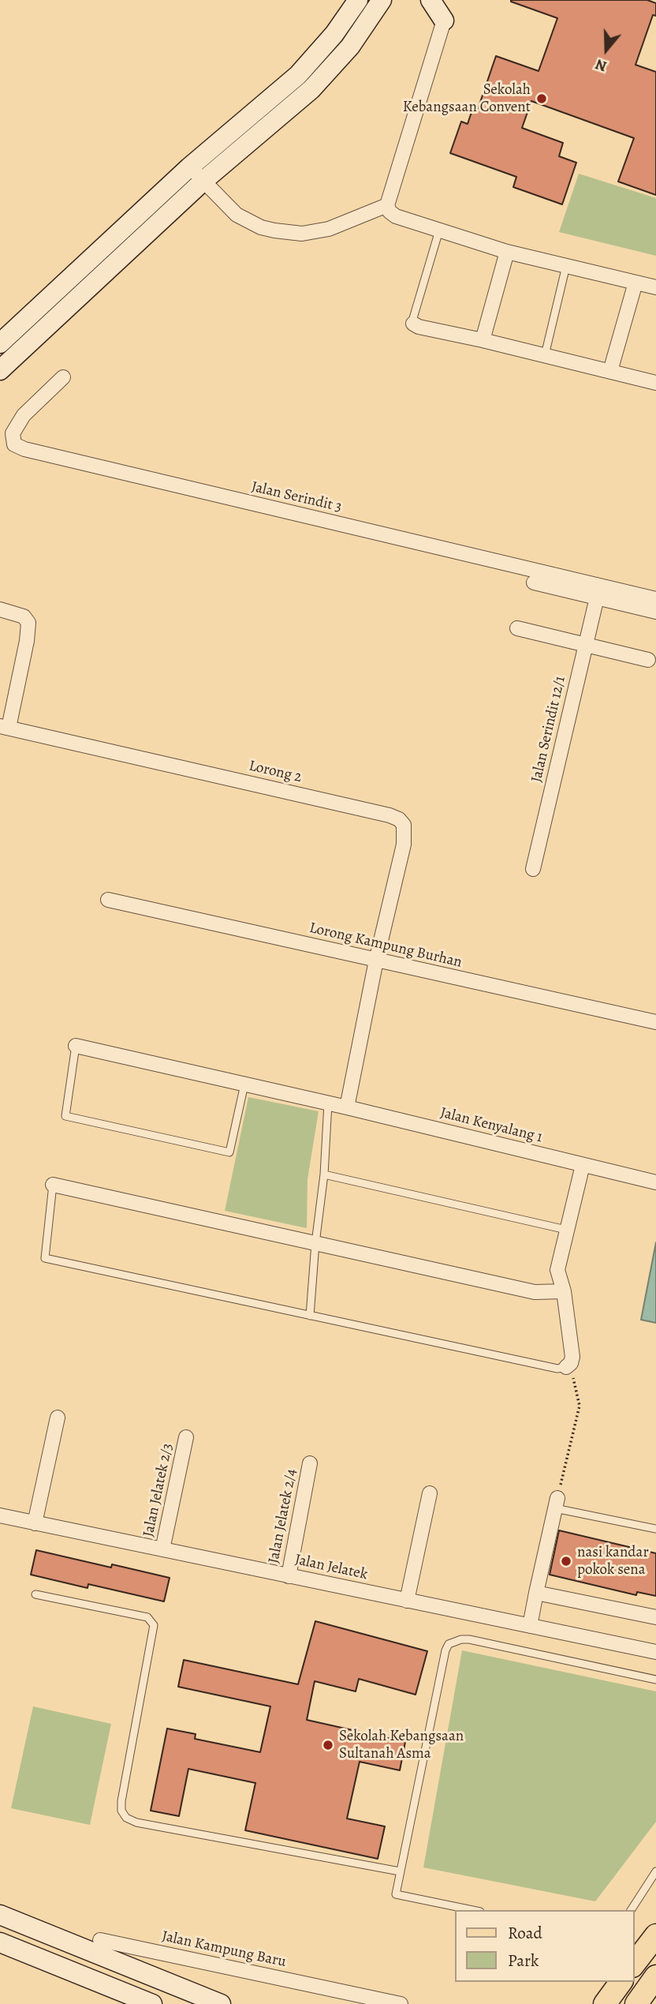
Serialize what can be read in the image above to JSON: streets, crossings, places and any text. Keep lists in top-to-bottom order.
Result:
{
  "streets": {
    "street": [
      "Jalan Serindit 3",
      "Jalan Serindit 12/1",
      "Lorong 2",
      "Lorong Kampung Burhan",
      "Jalan Kenyalang 1",
      "Jalan Jelatek 2/3",
      "Jalan Jelatek 2/4",
      "Jalan Jelatek",
      "Jalan Kampung Baru"
    ]
  },
  "crossings": [
    ["Lorong 2", "Lorong Kampung Burhan"],
    ["Jalan Jelatek 2/3", "Jalan Jelatek"],
    ["Jalan Jelatek 2/4", "Jalan Jelatek"]
  ],
  "places": ["Sekolah Kebangsaan Convent", "nasi kandar pokok sena", "Sekolah Kebangsaan Sultanah Asma"],
  "legend": ["Road", "Park"],
  "north": "bottom"
}
